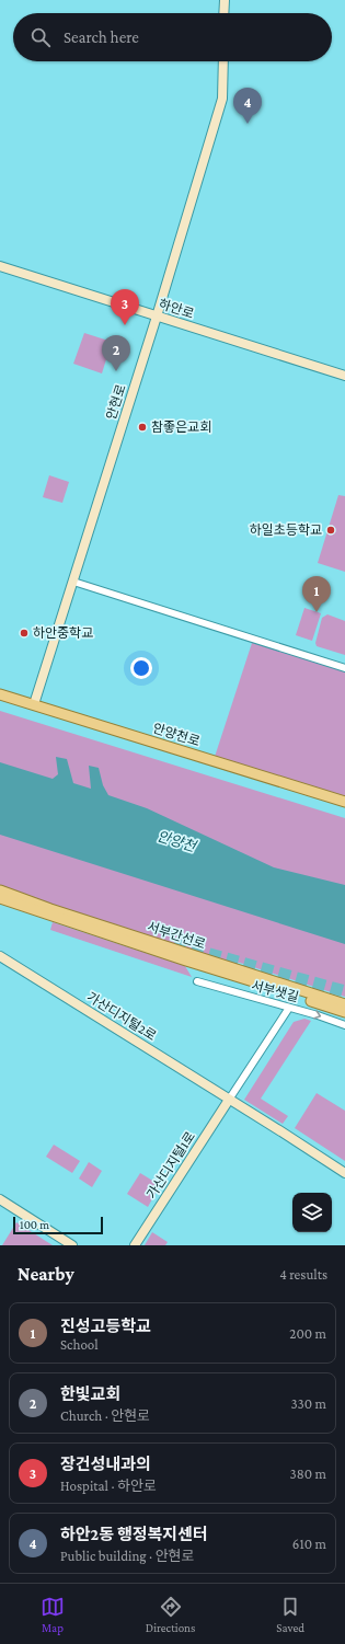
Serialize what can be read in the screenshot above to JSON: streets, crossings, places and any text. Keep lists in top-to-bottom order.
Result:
{
  "streets": {
    "main road": ["안양천로", "서부간선로"],
    "street": [
      "하안로",
      "안현로",
      "서부샛길",
      "가산디지털2로",
      "가산디지털1로"
    ]
  },
  "crossings": [
    ["하안로", "안현로"],
    ["안현로", "안양천로"],
    ["가산디지털2로", "가산디지털1로"]
  ],
  "one_way": ["서부샛길"],
  "water": ["안양천"],
  "places": ["참좋은교회", "하일초등학교", "하안중학교"],
  "scale_bar": "100 m",
  "page": {
    "search": "Search here",
    "pins": [
      "4",
      "3",
      "2",
      "1"
    ],
    "scale": "100 m",
    "heading": ["Nearby", "4 results"],
    "list": [
      {
        "mark": "1",
        "name": "진성고등학교",
        "note": "School",
        "value": "200 m"
      },
      {
        "mark": "2",
        "name": "한빛교회",
        "note": "Church · 안현로",
        "value": "330 m"
      },
      {
        "mark": "3",
        "name": "장건성내과의",
        "note": "Hospital · 하안로",
        "value": "380 m"
      },
      {
        "mark": "4",
        "name": "하안2동 행정복지센터",
        "note": "Public building · 안현로",
        "value": "610 m"
      }
    ],
    "nav": ["Map", "Directions", "Saved"]
  }
}
